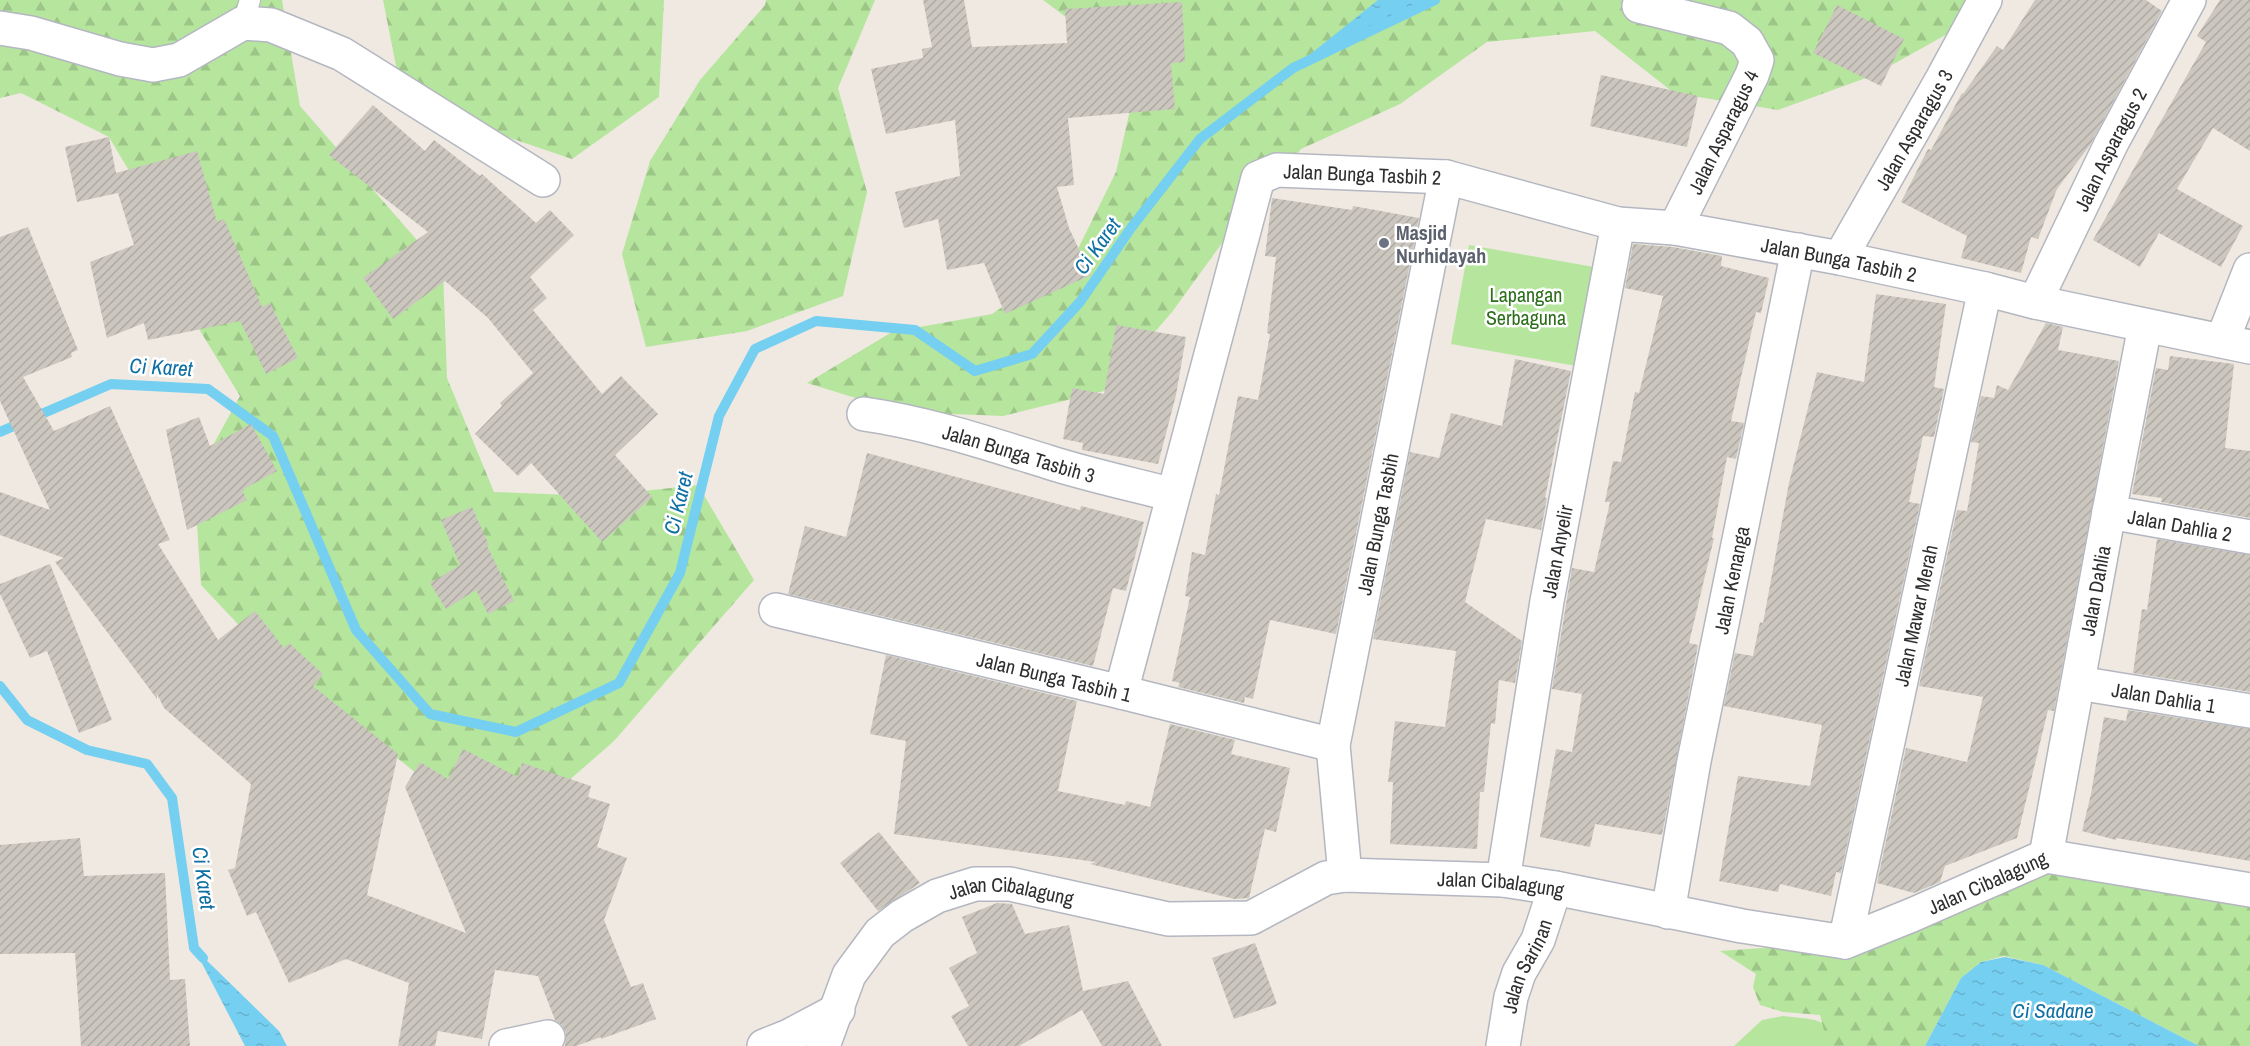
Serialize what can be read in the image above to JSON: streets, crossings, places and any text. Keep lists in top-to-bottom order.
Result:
{
  "streets": {
    "street": [
      "Jalan Asparagus 3",
      "Jalan Asparagus 4",
      "Jalan Asparagus 2",
      "Jalan Bunga Tasbih 2",
      "Jalan Bunga Tasbih 3",
      "Jalan Bunga Tasbih",
      "Jalan Dahlia 2",
      "Jalan Anyelir",
      "Jalan Kenanga",
      "Jalan Dahlia",
      "Jalan Mawar Merah",
      "Jalan Bunga Tasbih 1",
      "Jalan Dahlia 1",
      "Jalan Cibalagung",
      "Jalan Sarinan"
    ]
  },
  "crossings": [
    ["Jalan Asparagus 3", "Jalan Bunga Tasbih 2"],
    ["Jalan Asparagus 4", "Jalan Bunga Tasbih 2"],
    ["Jalan Asparagus 2", "Jalan Bunga Tasbih 2"],
    ["Jalan Bunga Tasbih 2", "Jalan Bunga Tasbih 3"],
    ["Jalan Bunga Tasbih 2", "Jalan Bunga Tasbih"],
    ["Jalan Bunga Tasbih 2", "Jalan Anyelir"],
    ["Jalan Bunga Tasbih 2", "Jalan Kenanga"],
    ["Jalan Bunga Tasbih 2", "Jalan Dahlia"],
    ["Jalan Bunga Tasbih 2", "Jalan Mawar Merah"],
    ["Jalan Bunga Tasbih 2", "Jalan Bunga Tasbih 1"],
    ["Jalan Bunga Tasbih", "Jalan Bunga Tasbih 1"],
    ["Jalan Bunga Tasbih", "Jalan Cibalagung"],
    ["Jalan Dahlia 2", "Jalan Dahlia"],
    ["Jalan Anyelir", "Jalan Cibalagung"],
    ["Jalan Kenanga", "Jalan Cibalagung"],
    ["Jalan Dahlia", "Jalan Dahlia 1"],
    ["Jalan Dahlia", "Jalan Cibalagung"],
    ["Jalan Mawar Merah", "Jalan Cibalagung"],
    ["Jalan Cibalagung", "Jalan Sarinan"]
  ],
  "water": ["Ci Karet", "Ci Sadane"],
  "parks": ["Lapangan Serbaguna"],
  "places": ["Masjid Nurhidayah"]
}
